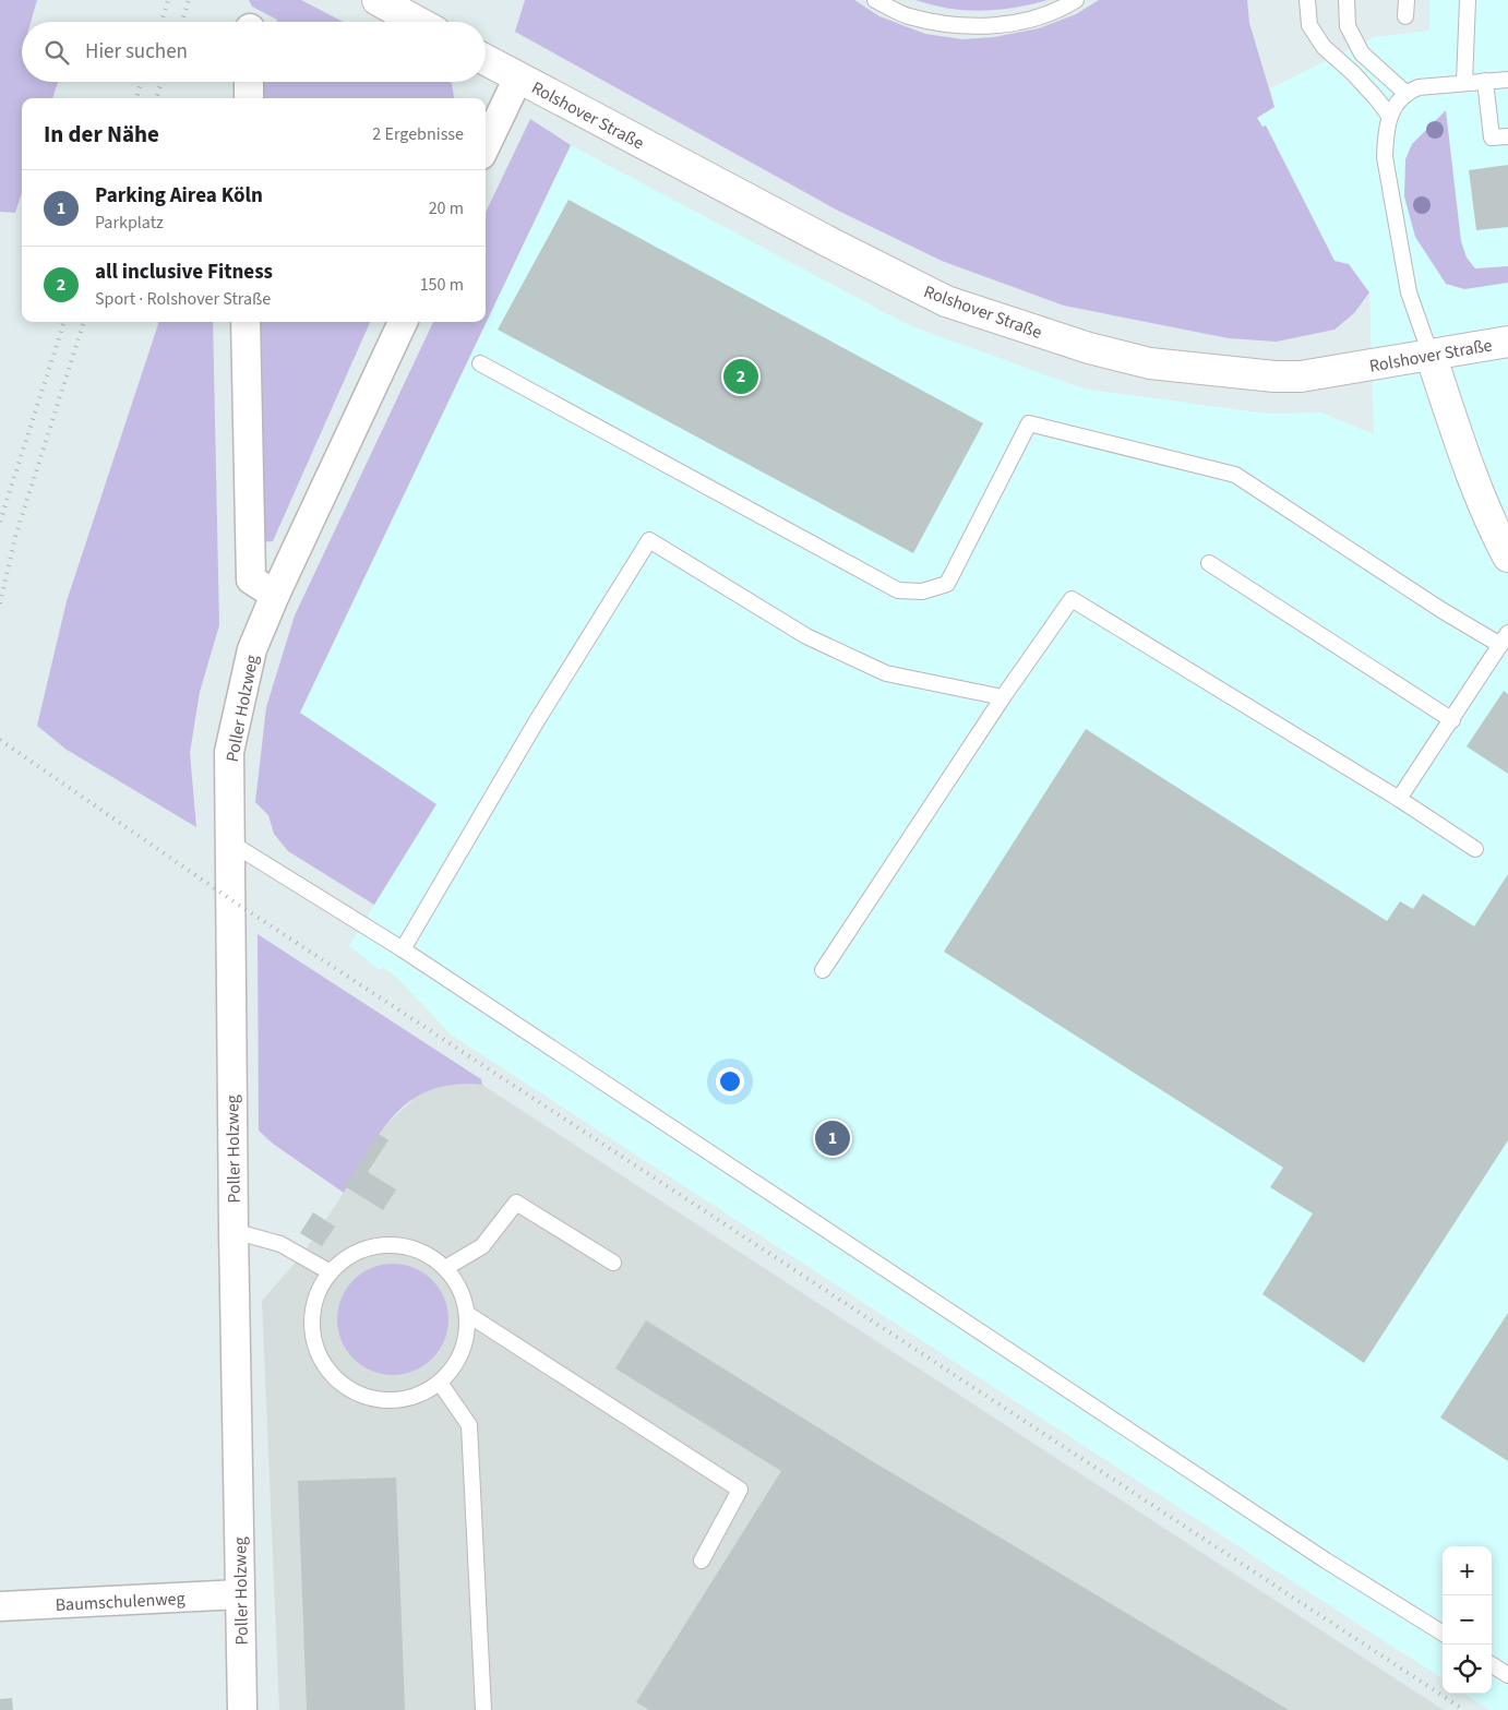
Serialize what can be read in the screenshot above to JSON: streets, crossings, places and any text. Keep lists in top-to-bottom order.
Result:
{
  "streets": {
    "street": ["Rolshover Straße", "Poller Holzweg", "Baumschulenweg"]
  },
  "crossings": [
    ["Poller Holzweg", "Baumschulenweg"]
  ],
  "page": {
    "search": "Hier suchen",
    "heading": ["In der Nähe", "2 Ergebnisse"],
    "list": [
      {
        "mark": "1",
        "name": "Parking Airea Köln",
        "note": "Parkplatz",
        "value": "20 m"
      },
      {
        "mark": "2",
        "name": "all inclusive Fitness",
        "note": "Sport · Rolshover Straße",
        "value": "150 m"
      }
    ],
    "pins": ["2", "1"],
    "map_buttons": ["+", "−"]
  }
}
